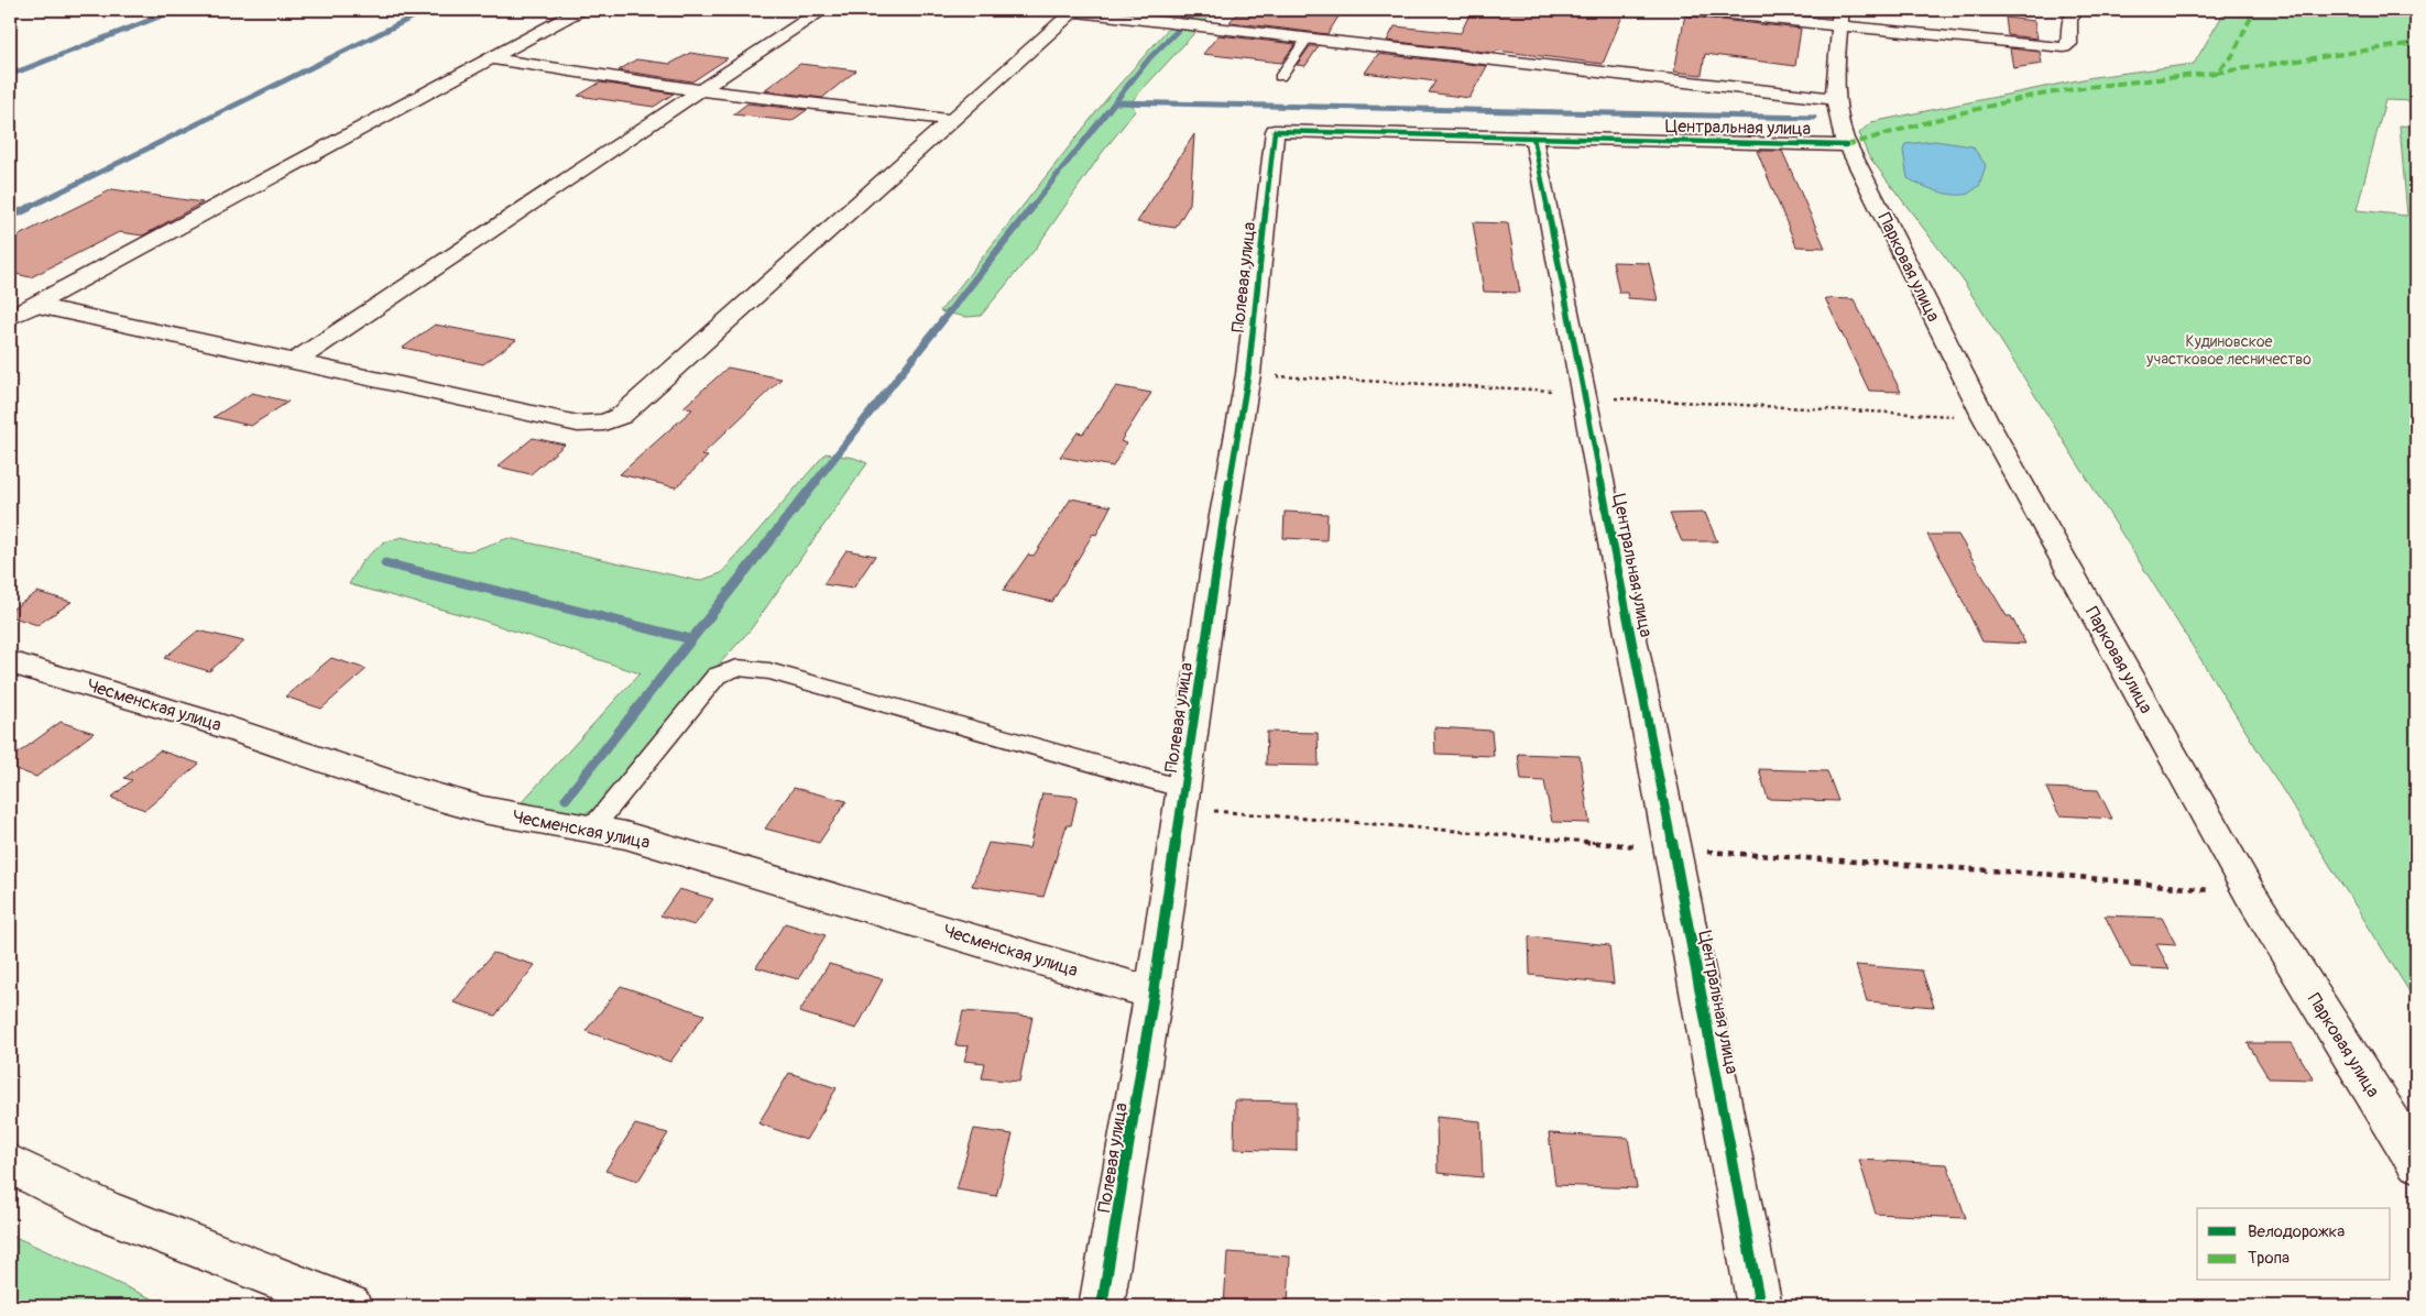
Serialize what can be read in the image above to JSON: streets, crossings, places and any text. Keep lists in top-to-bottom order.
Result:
{
  "streets": {
    "street": [
      "Центральная улица",
      "Парковая улица",
      "Полевая улица",
      "Чесменская улица"
    ]
  },
  "crossings": [
    ["Центральная улица", "Парковая улица"],
    ["Центральная улица", "Полевая улица"],
    ["Полевая улица", "Чесменская улица"]
  ],
  "parks": ["Кудиновское участковое лесничество"],
  "legend": ["Велодорожка", "Тропа"]
}
